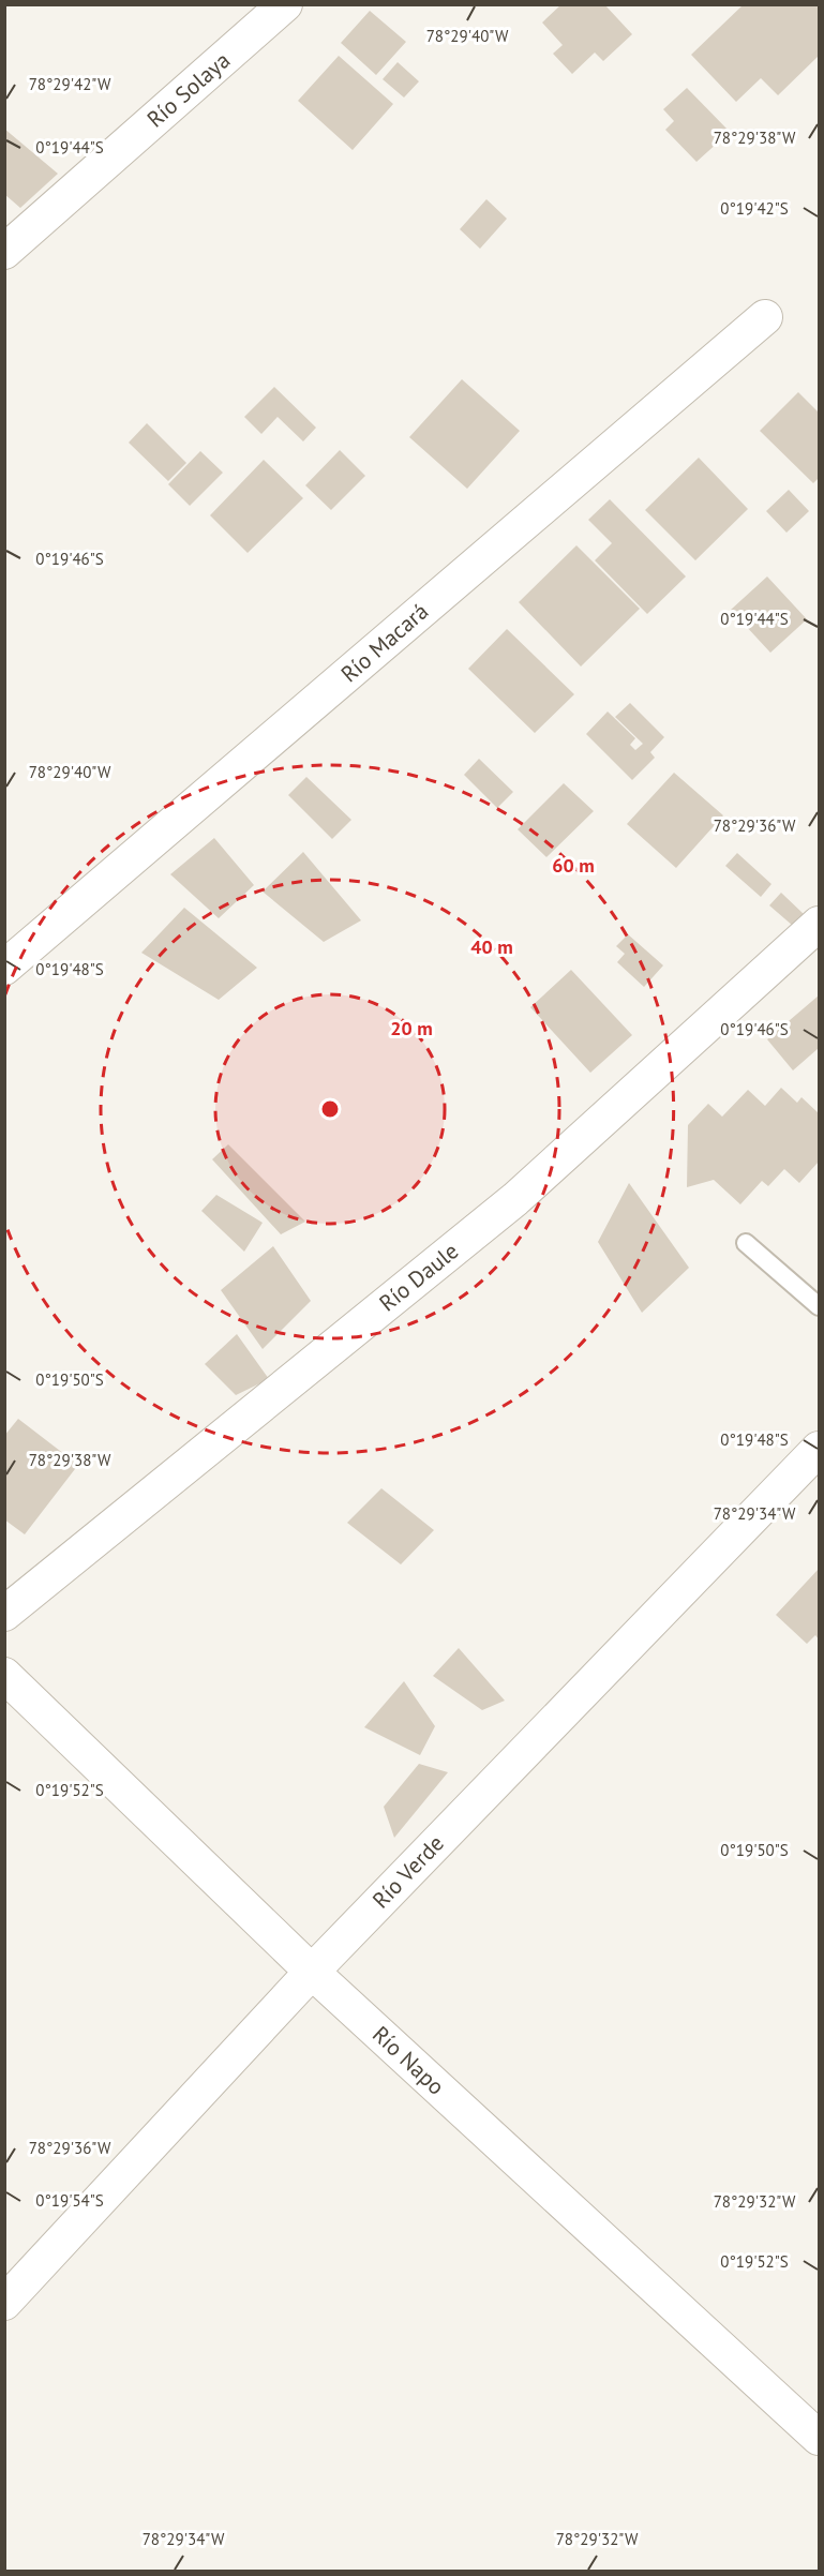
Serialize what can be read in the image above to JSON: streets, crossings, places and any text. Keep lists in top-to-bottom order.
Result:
{
  "streets": {
    "street": [
      "Río Solaya",
      "Río Macará",
      "Río Daule",
      "Río Verde",
      "Río Napo"
    ]
  },
  "crossings": [
    ["Río Verde", "Río Napo"]
  ],
  "coordinates": [
    "78°29'40\"W",
    "78°29'42\"W",
    "78°29'38\"W",
    "0°19'44\"S",
    "0°19'42\"S",
    "0°19'46\"S",
    "78°29'36\"W",
    "0°19'48\"S",
    "0°19'50\"S",
    "78°29'34\"W",
    "0°19'52\"S",
    "0°19'54\"S",
    "78°29'32\"W"
  ],
  "rings": ["60 m", "40 m", "20 m"]
}
